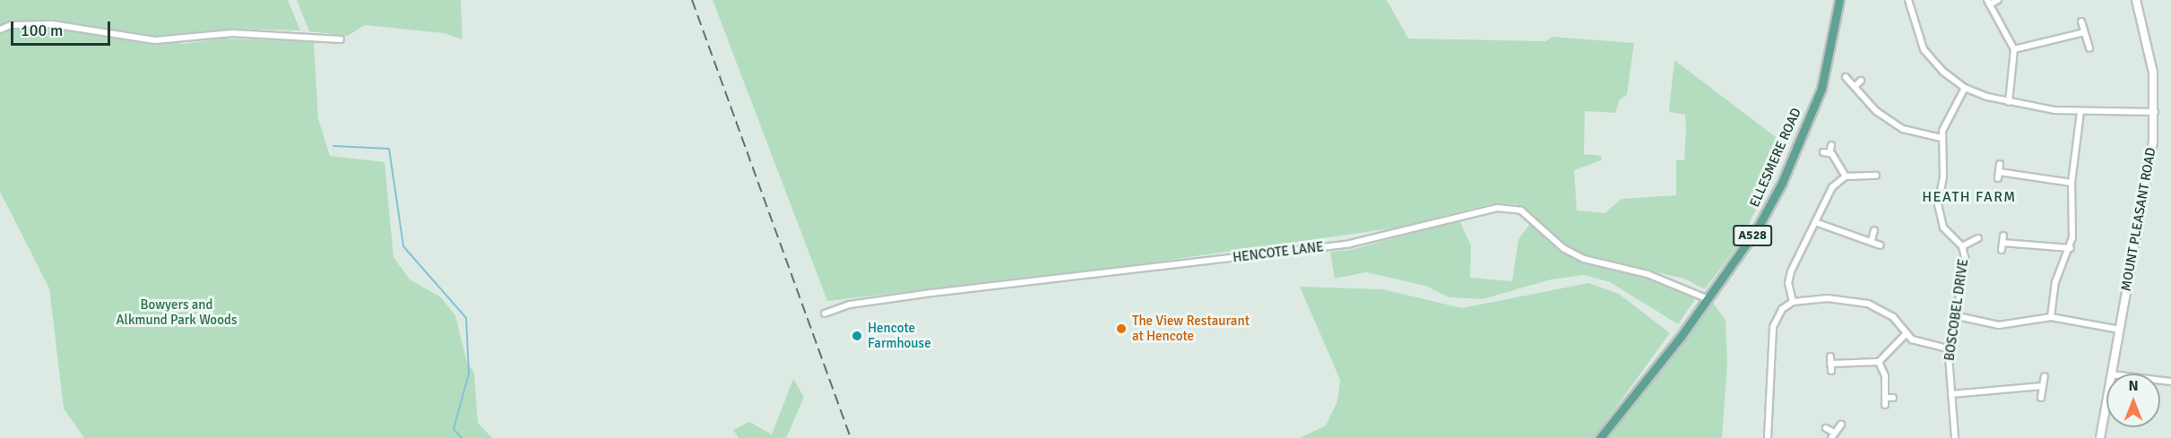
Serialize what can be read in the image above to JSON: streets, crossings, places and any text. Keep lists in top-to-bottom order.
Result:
{
  "streets": {
    "main road": ["ELLESMERE ROAD", "A528"],
    "street": ["MOUNT PLEASANT ROAD", "HENCOTE LANE", "BOSCOBEL DRIVE"]
  },
  "crossings": [
    ["ELLESMERE ROAD", "HENCOTE LANE"]
  ],
  "districts": ["HEATH FARM"],
  "parks": ["Bowyers and Alkmund Park Woods"],
  "places": ["The View Restaurant at Hencote", "Hencote Farmhouse"],
  "scale_bar": "100 m",
  "north": "top"
}
